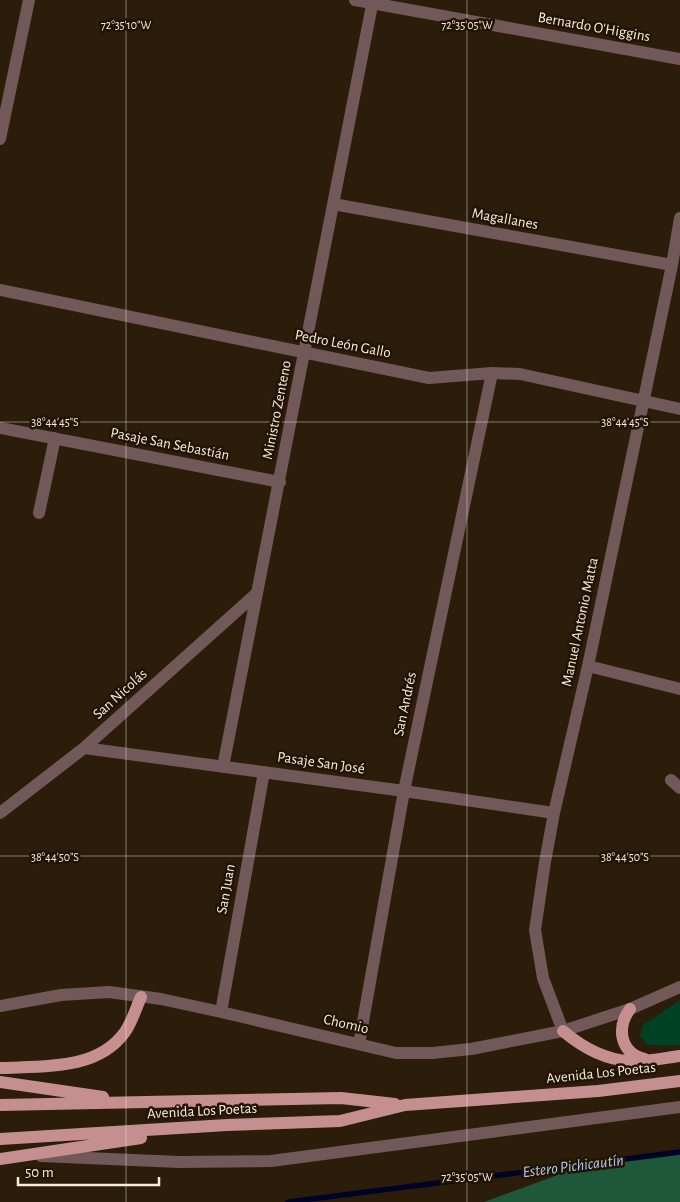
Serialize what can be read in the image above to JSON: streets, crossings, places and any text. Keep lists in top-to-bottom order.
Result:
{
  "streets": {
    "main road": ["Avenida Los Poetas"],
    "street": [
      "Bernardo O'Higgins",
      "Magallanes",
      "Pedro León Gallo",
      "Ministro Zenteno",
      "Pasaje San Sebastián",
      "Manuel Antonio Matta",
      "San Nicolás",
      "San Andrés",
      "Pasaje San José",
      "San Juan",
      "Chomio"
    ]
  },
  "crossings": [
    ["Bernardo O'Higgins", "Ministro Zenteno"],
    ["Magallanes", "Ministro Zenteno"],
    ["Magallanes", "Manuel Antonio Matta"],
    ["Pedro León Gallo", "Ministro Zenteno"],
    ["Pedro León Gallo", "Manuel Antonio Matta"],
    ["Pedro León Gallo", "San Andrés"],
    ["Ministro Zenteno", "Pasaje San Sebastián"],
    ["Ministro Zenteno", "San Nicolás"],
    ["Ministro Zenteno", "Pasaje San José"],
    ["Manuel Antonio Matta", "Pasaje San José"],
    ["Manuel Antonio Matta", "Chomio"],
    ["San Nicolás", "Pasaje San José"],
    ["San Andrés", "Pasaje San José"],
    ["San Andrés", "Chomio"],
    ["Pasaje San José", "San Juan"],
    ["San Juan", "Chomio"]
  ],
  "water": ["Estero Pichicautín"],
  "scale_bar": "50 m",
  "coordinates": [
    "72°35'10\"W",
    "72°35'05\"W",
    "38°44'45\"S",
    "38°44'50\"S"
  ]
}
